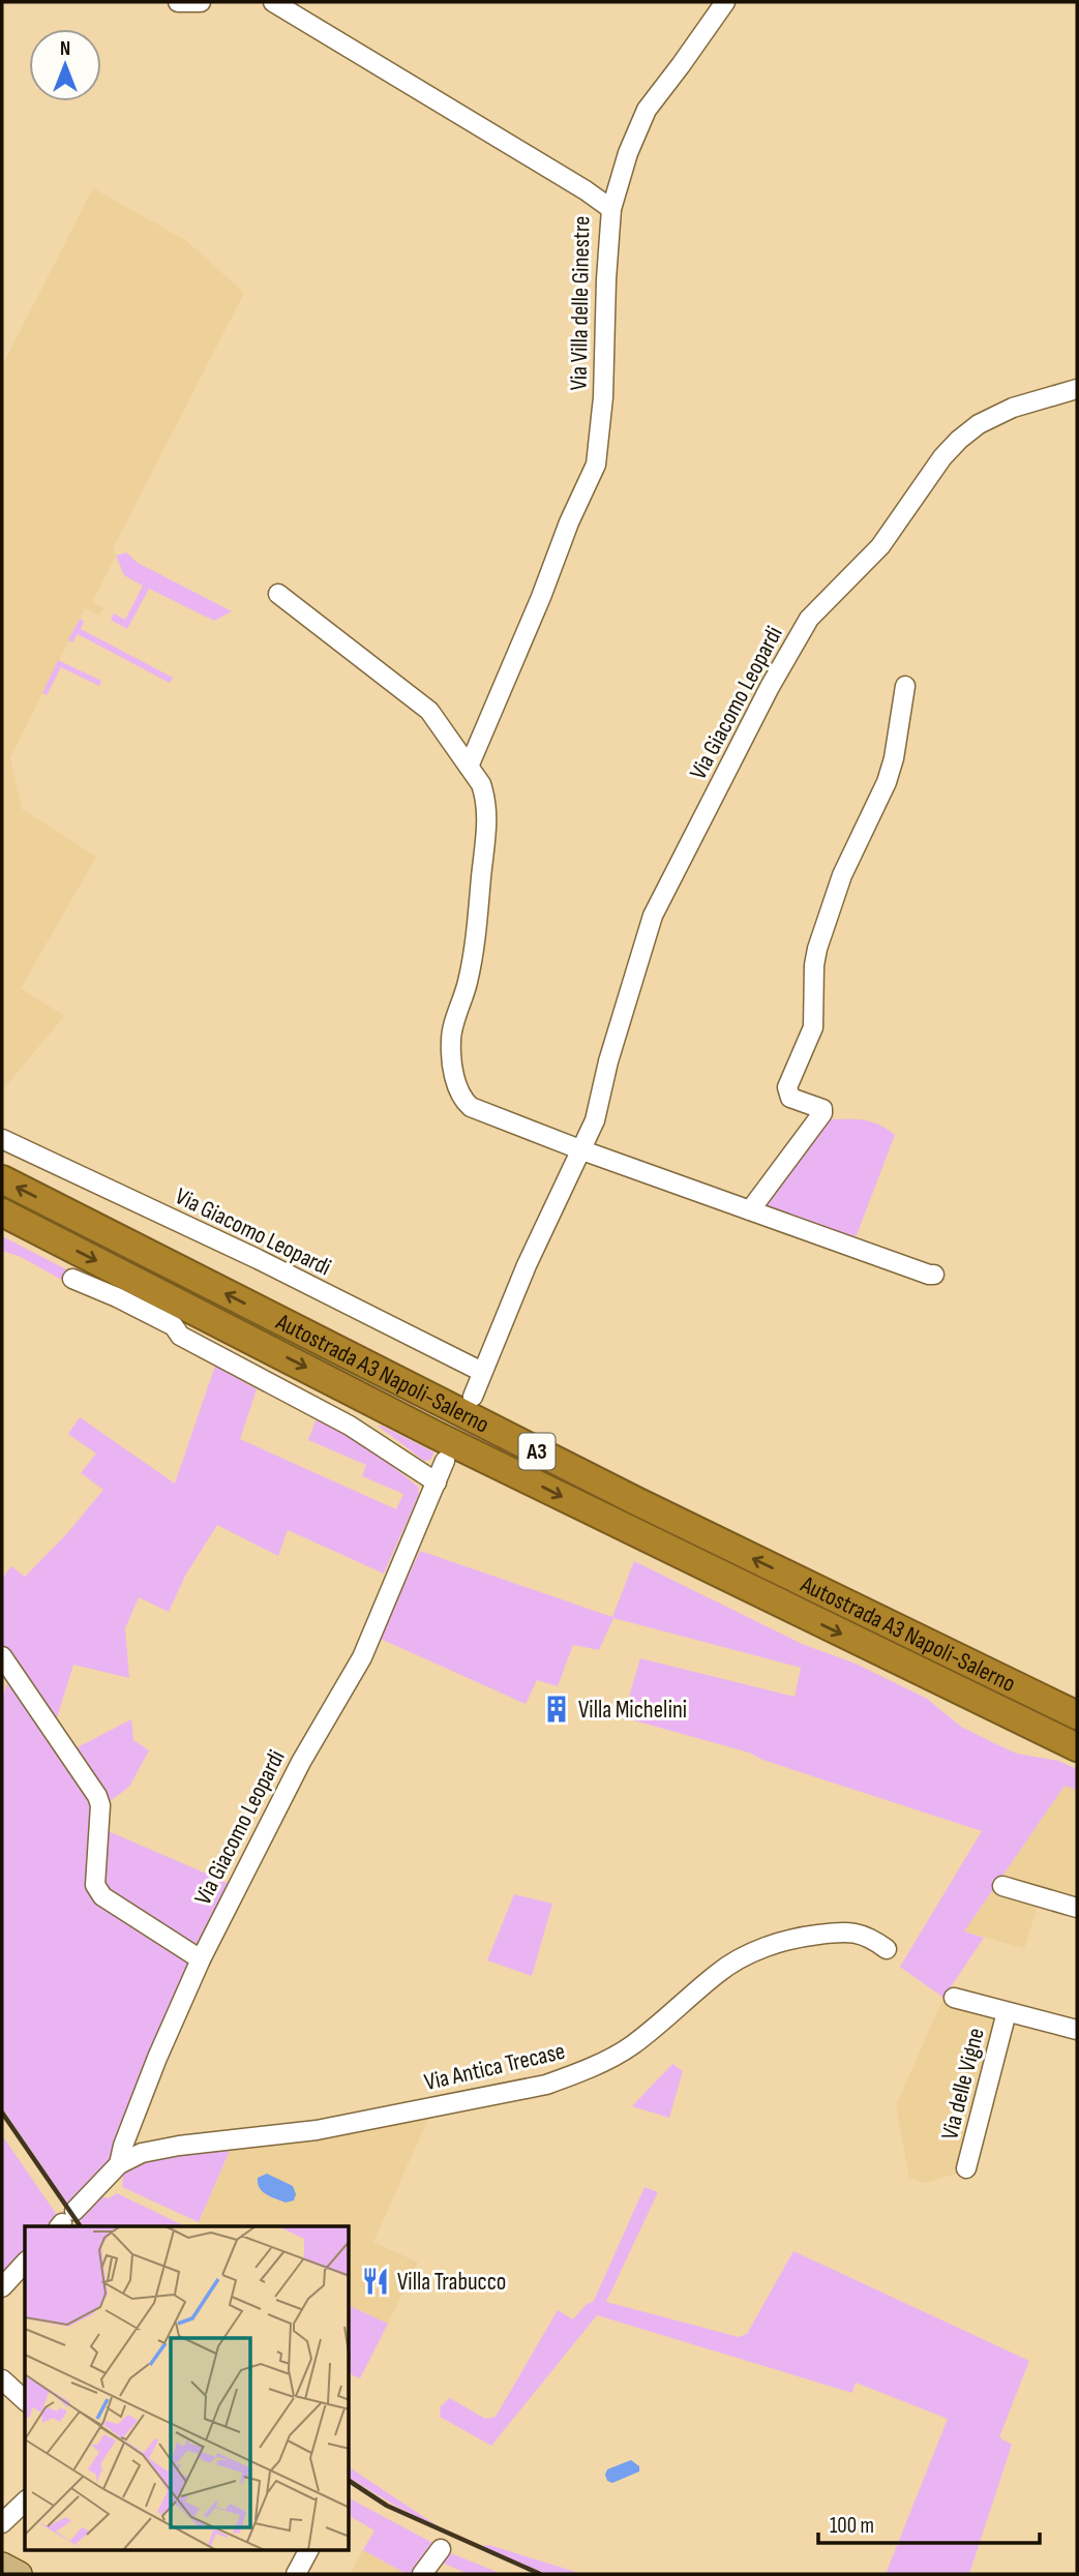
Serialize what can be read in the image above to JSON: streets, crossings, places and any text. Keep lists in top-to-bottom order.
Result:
{
  "streets": {
    "highway": ["Autostrada A3 Napoli-Salerno", "A3"],
    "street": [
      "Via Villa delle Ginestre",
      "Via Giacomo Leopardi",
      "Via Antica Trecase",
      "Via delle Vigne"
    ]
  },
  "crossings": [
    ["Via Giacomo Leopardi", "Via Antica Trecase"]
  ],
  "places": {
    "building": ["Villa Michelini"],
    "restaurant": ["Villa Trabucco"]
  },
  "scale_bar": "100 m",
  "north": "top"
}
